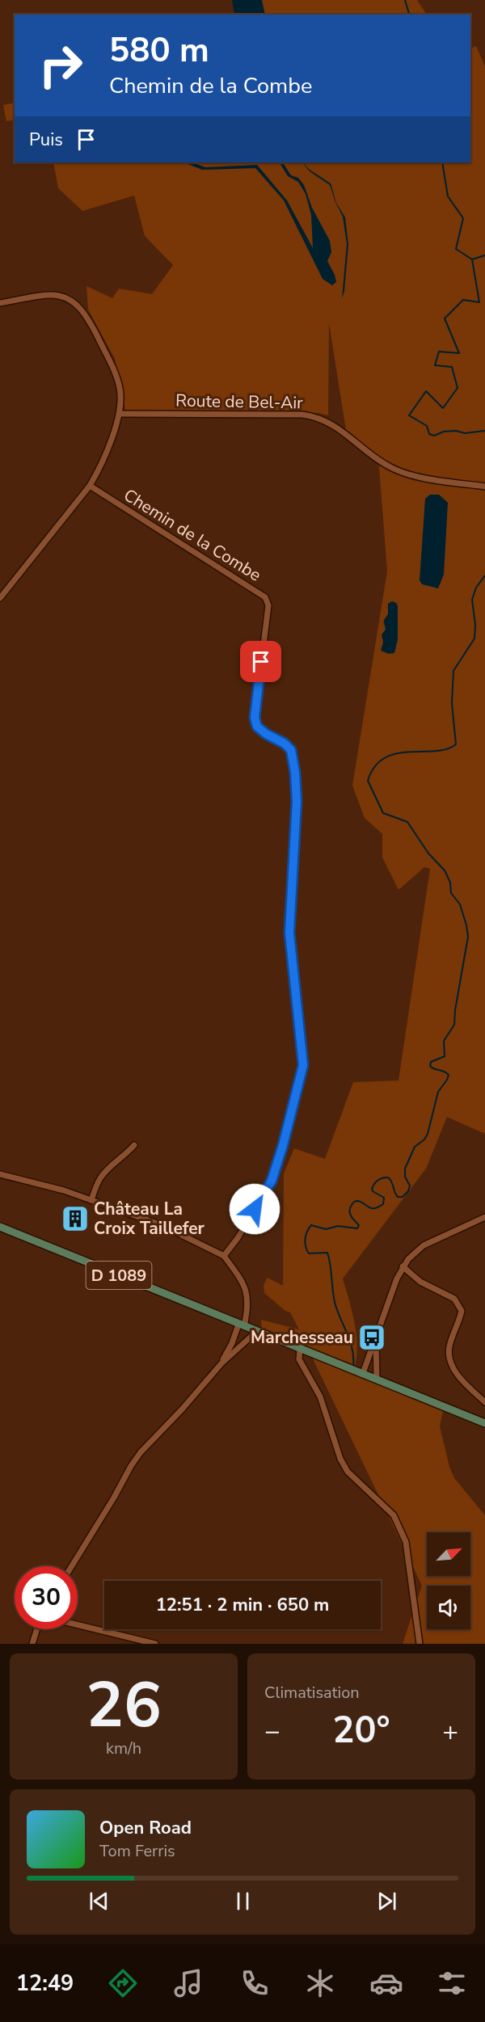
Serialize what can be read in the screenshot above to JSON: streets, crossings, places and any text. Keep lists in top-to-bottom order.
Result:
{
  "streets": {
    "main road": ["D 1089"],
    "street": ["Route de Bel-Air", "Chemin de la Combe"]
  },
  "places": {
    "building": ["Château La Croix Taillefer"],
    "bus stop": ["Marchesseau"]
  },
  "north": "top right",
  "page": {
    "turn": ["580 m", "Chemin de la Combe"],
    "then": "Puis",
    "limit": "30",
    "trip": "12:51 · 2 min · 650 m",
    "tile": [
      ["26", "km/h"],
      "Climatisation"
    ],
    "heat": ["−", "20°", "+"],
    "song": ["Open Road", "Tom Ferris"],
    "tabs": "12:49"
  }
}
